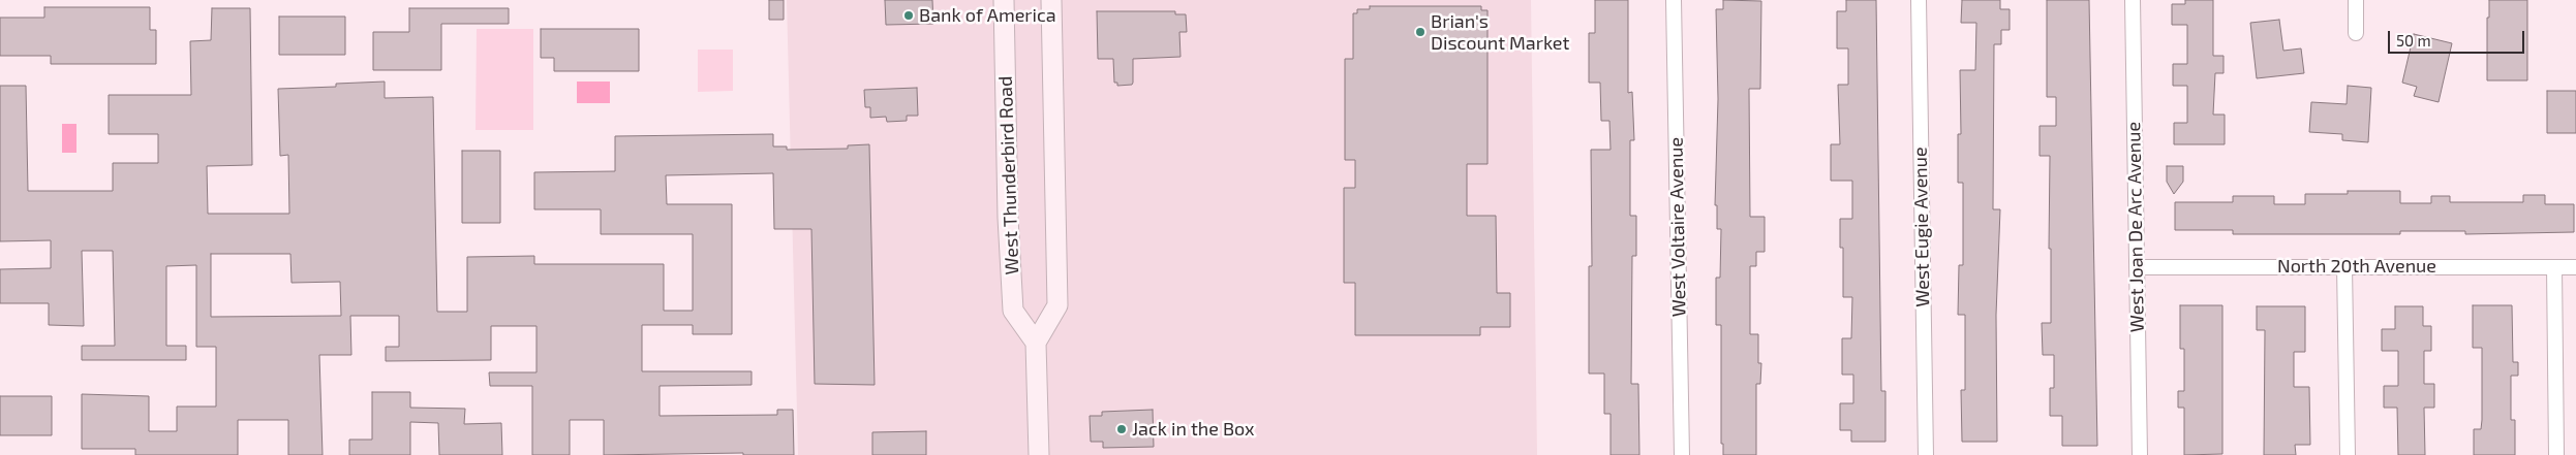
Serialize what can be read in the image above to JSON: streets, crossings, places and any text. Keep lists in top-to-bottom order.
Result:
{
  "streets": {
    "main road": ["West Thunderbird Road"],
    "street": [
      "West Voltaire Avenue",
      "West Eugie Avenue",
      "West Joan De Arc Avenue",
      "North 20th Avenue"
    ]
  },
  "crossings": [
    ["West Joan De Arc Avenue", "North 20th Avenue"]
  ],
  "places": ["Bank of America", "Brian's Discount Market", "Jack in the Box"],
  "scale_bar": "50 m"
}
